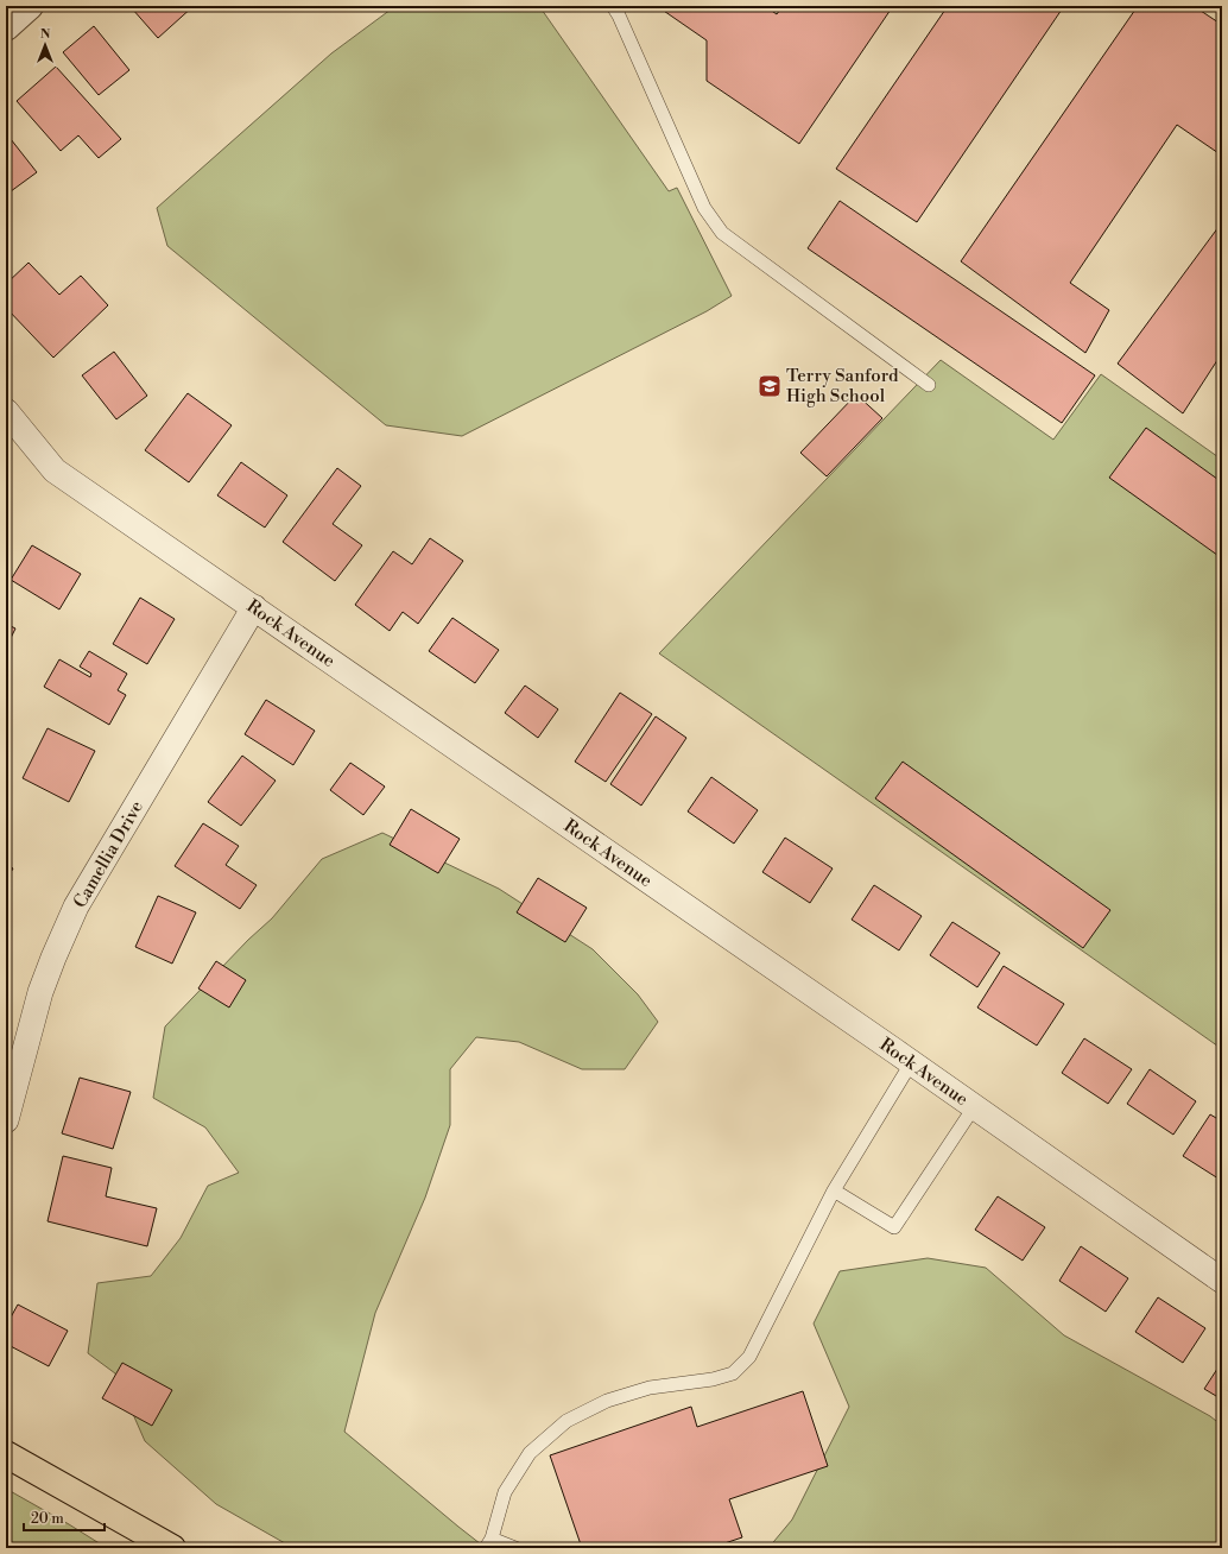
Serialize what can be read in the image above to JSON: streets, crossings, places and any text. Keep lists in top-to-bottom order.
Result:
{
  "streets": {
    "street": ["Rock Avenue", "Camellia Drive"]
  },
  "crossings": [
    ["Rock Avenue", "Camellia Drive"]
  ],
  "places": {
    "school or university": ["Terry Sanford High School"]
  },
  "scale_bar": "20 m",
  "north": "top"
}
